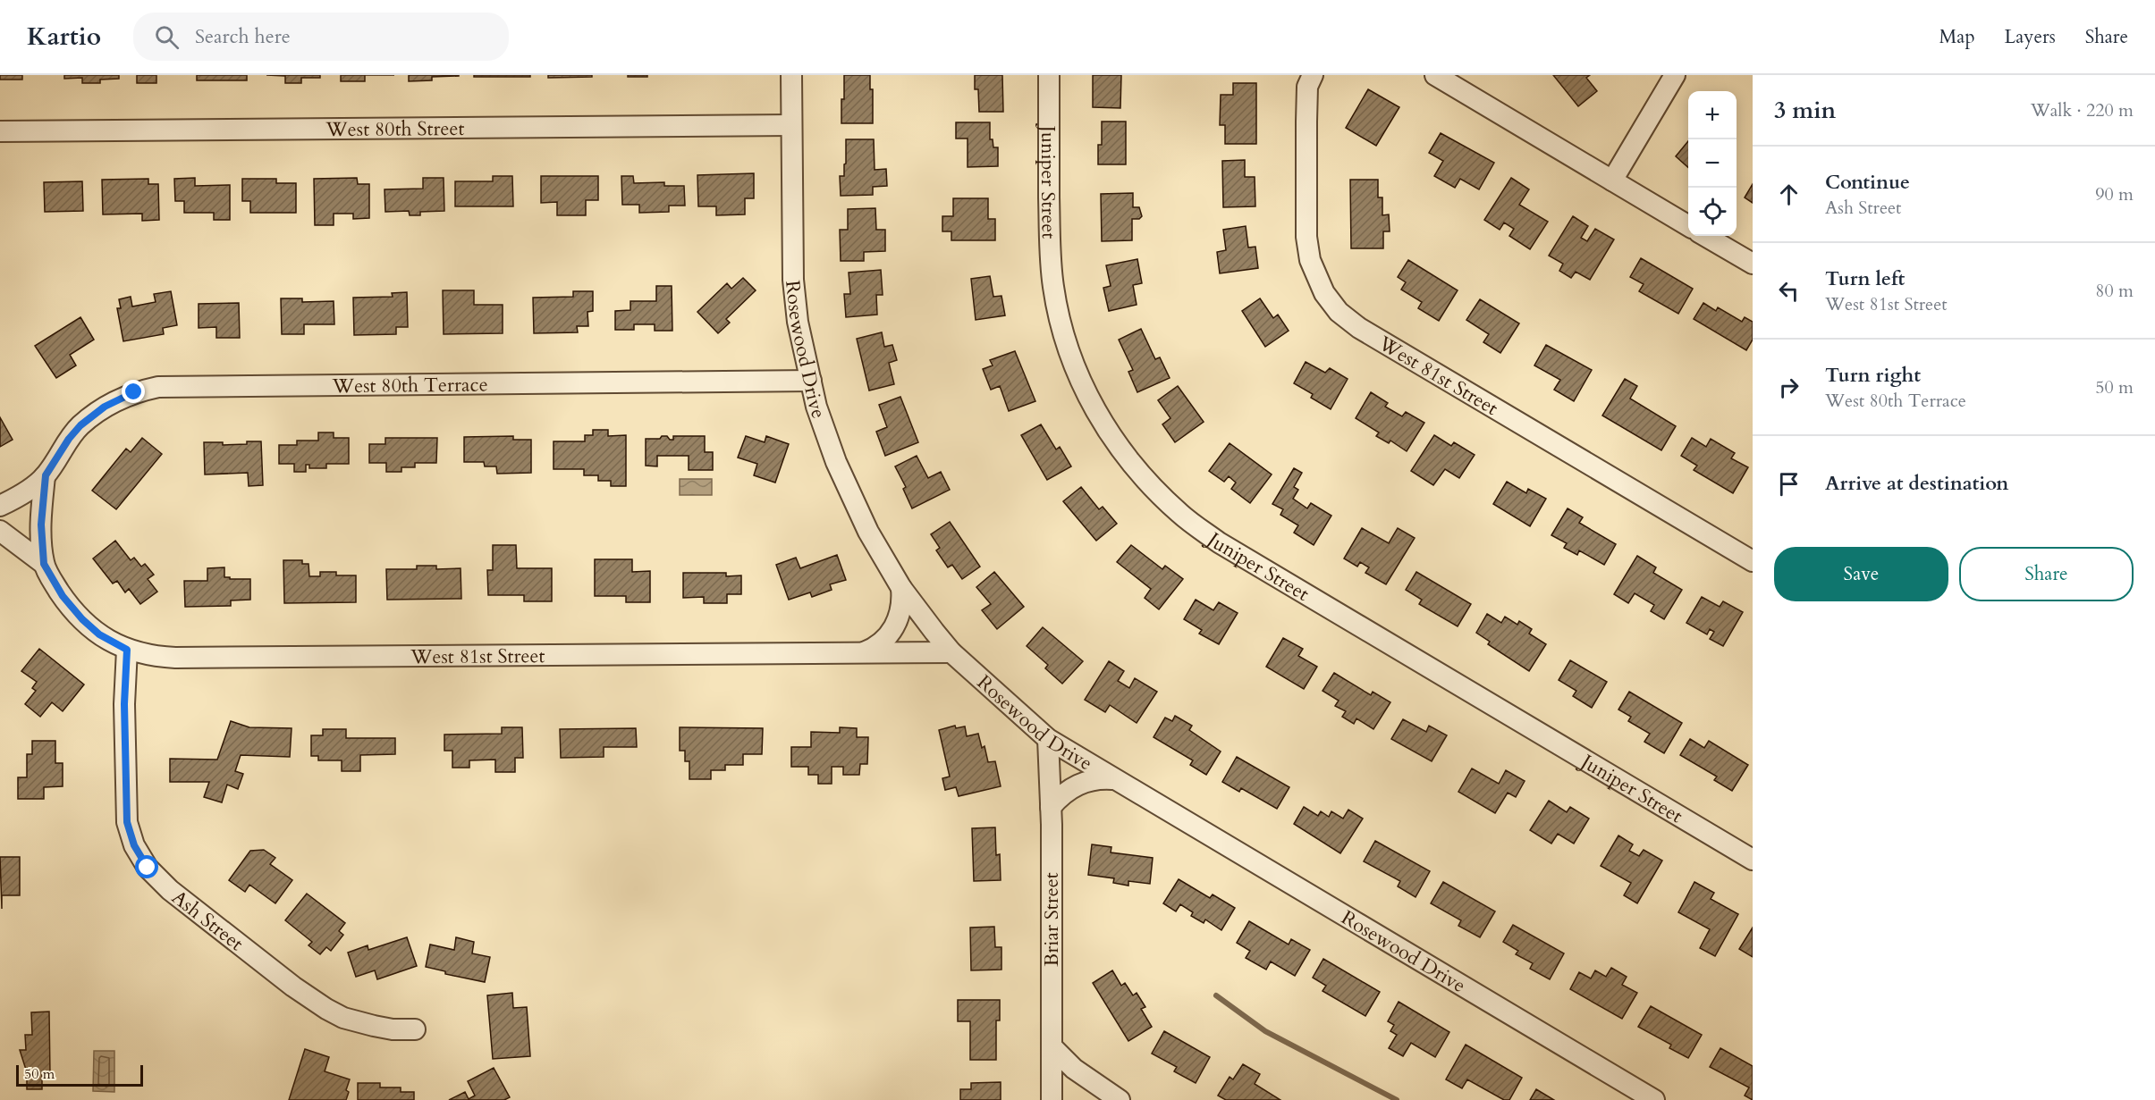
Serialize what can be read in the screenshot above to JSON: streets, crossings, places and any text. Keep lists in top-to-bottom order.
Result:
{
  "streets": {
    "street": [
      "West 80th Street",
      "Juniper Street",
      "Rosewood Drive",
      "West 81st Street",
      "West 80th Terrace",
      "Ash Street",
      "Briar Street"
    ]
  },
  "crossings": [
    ["West 80th Street", "Rosewood Drive"],
    ["Rosewood Drive", "West 81st Street"],
    ["Rosewood Drive", "West 80th Terrace"],
    ["Rosewood Drive", "Briar Street"],
    ["West 81st Street", "West 80th Terrace"],
    ["West 81st Street", "Ash Street"]
  ],
  "scale_bar": "50 m",
  "page": {
    "header": "Kartio",
    "search": "Search here",
    "nav": ["Map", "Layers", "Share"],
    "heading": ["3 min", "Walk · 220 m"],
    "map_buttons": ["+", "−"],
    "list": [
      ["Continue", "Ash Street", "90 m"],
      ["Turn left", "West 81st Street", "80 m"],
      ["Turn right", "West 80th Terrace", "50 m"],
      "Arrive at destination"
    ],
    "buttons": ["Save", "Share"],
    "scale": "50 m"
  }
}
